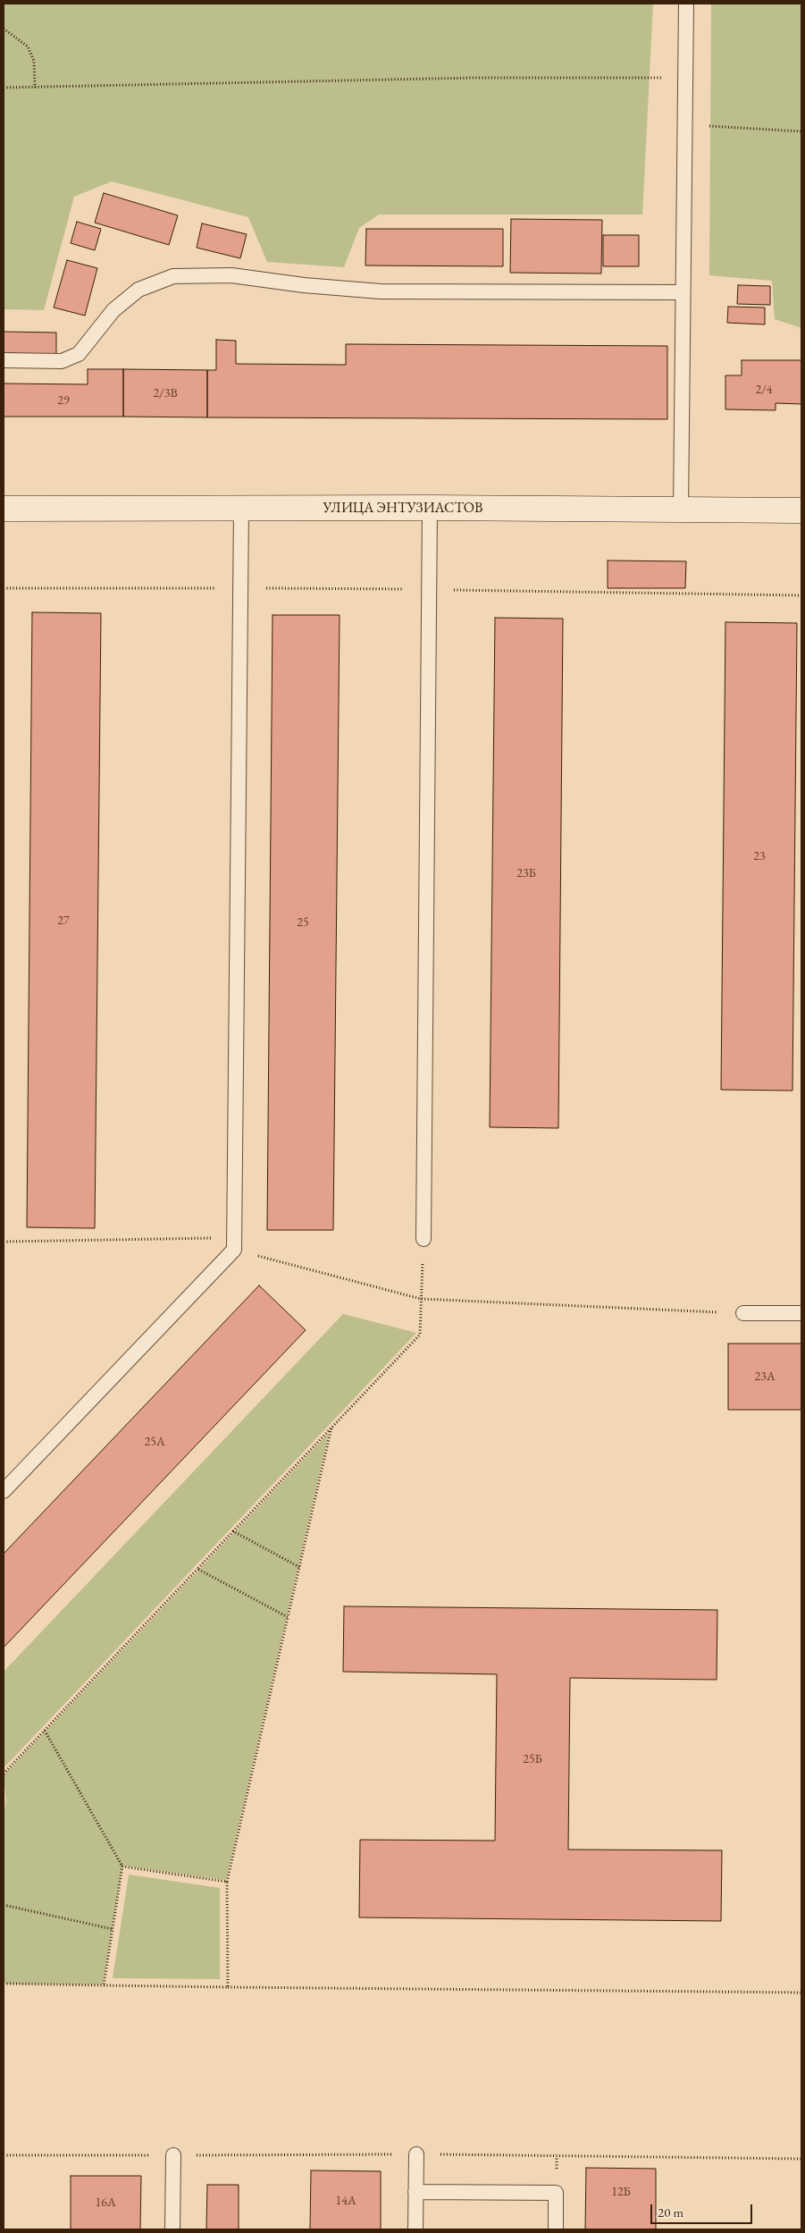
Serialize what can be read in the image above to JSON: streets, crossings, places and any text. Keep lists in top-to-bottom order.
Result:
{
  "streets": {
    "main road": ["УЛИЦА ЭНТУЗИАСТОВ"]
  },
  "house_numbers": [
    "2/4",
    "2/3В",
    "29",
    "23",
    "23Б",
    "27",
    "25",
    "23А",
    "25А",
    "25Б",
    "12Б",
    "14А",
    "16А"
  ],
  "scale_bar": "20 m"
}
